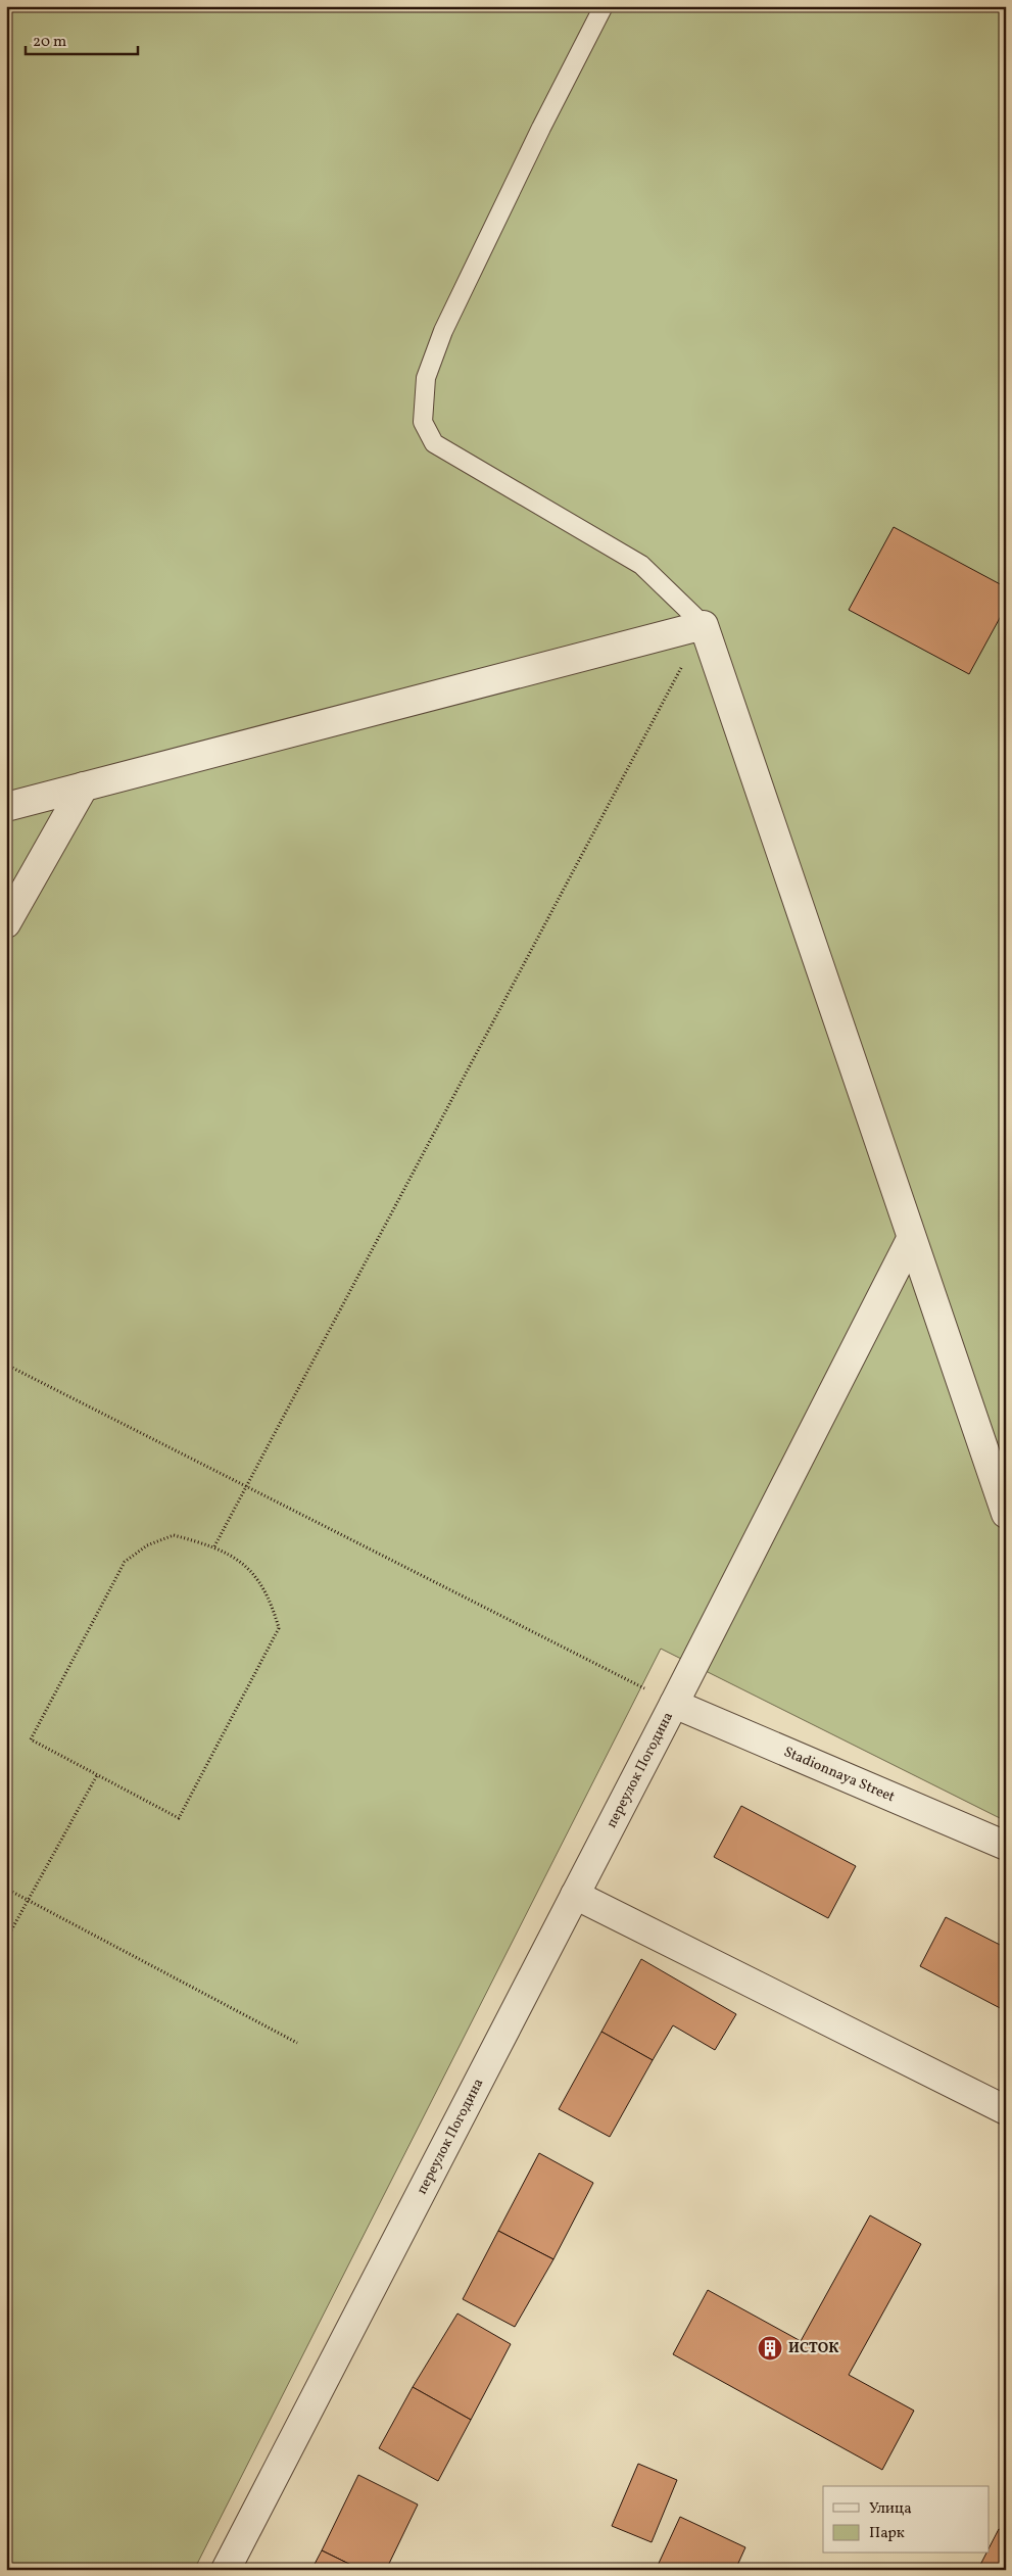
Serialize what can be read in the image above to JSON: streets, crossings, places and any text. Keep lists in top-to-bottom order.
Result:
{
  "streets": {
    "street": ["переулок Погодина", "Stadionnaya Street"]
  },
  "crossings": [
    ["переулок Погодина", "Stadionnaya Street"]
  ],
  "places": {
    "building": ["ИСТОК"]
  },
  "legend": ["Улица", "Парк"],
  "scale_bar": "20 m"
}
